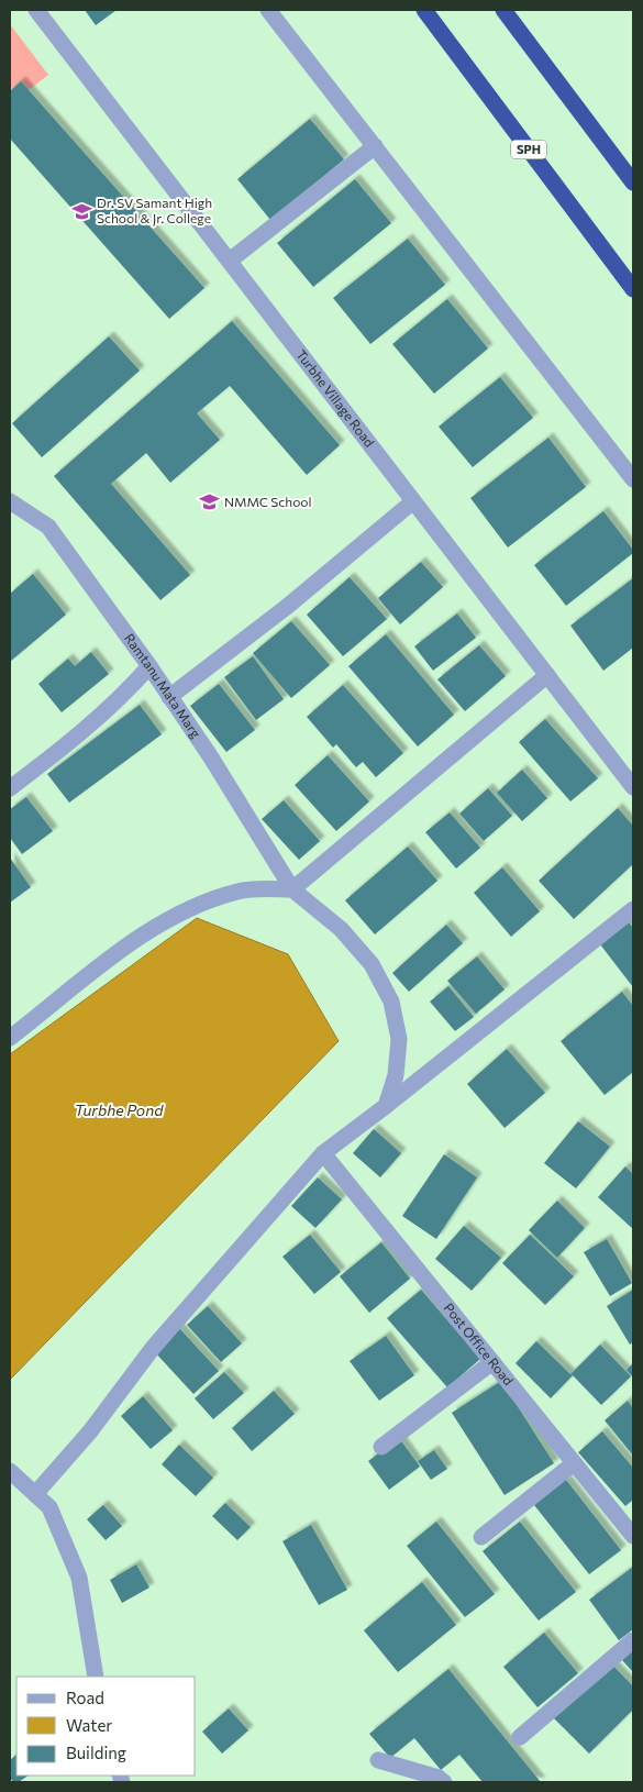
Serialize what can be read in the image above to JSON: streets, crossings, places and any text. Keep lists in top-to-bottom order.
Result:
{
  "streets": {
    "highway": ["SPH"],
    "street": ["Turbhe Village Road", "Ramtanu Mata Marg", "Post Office Road"]
  },
  "water": ["Turbhe Pond"],
  "places": {
    "school or university": ["Dr. SV Samant High School & Jr. College", "NMMC School"]
  },
  "legend": ["Road", "Water", "Building"]
}
